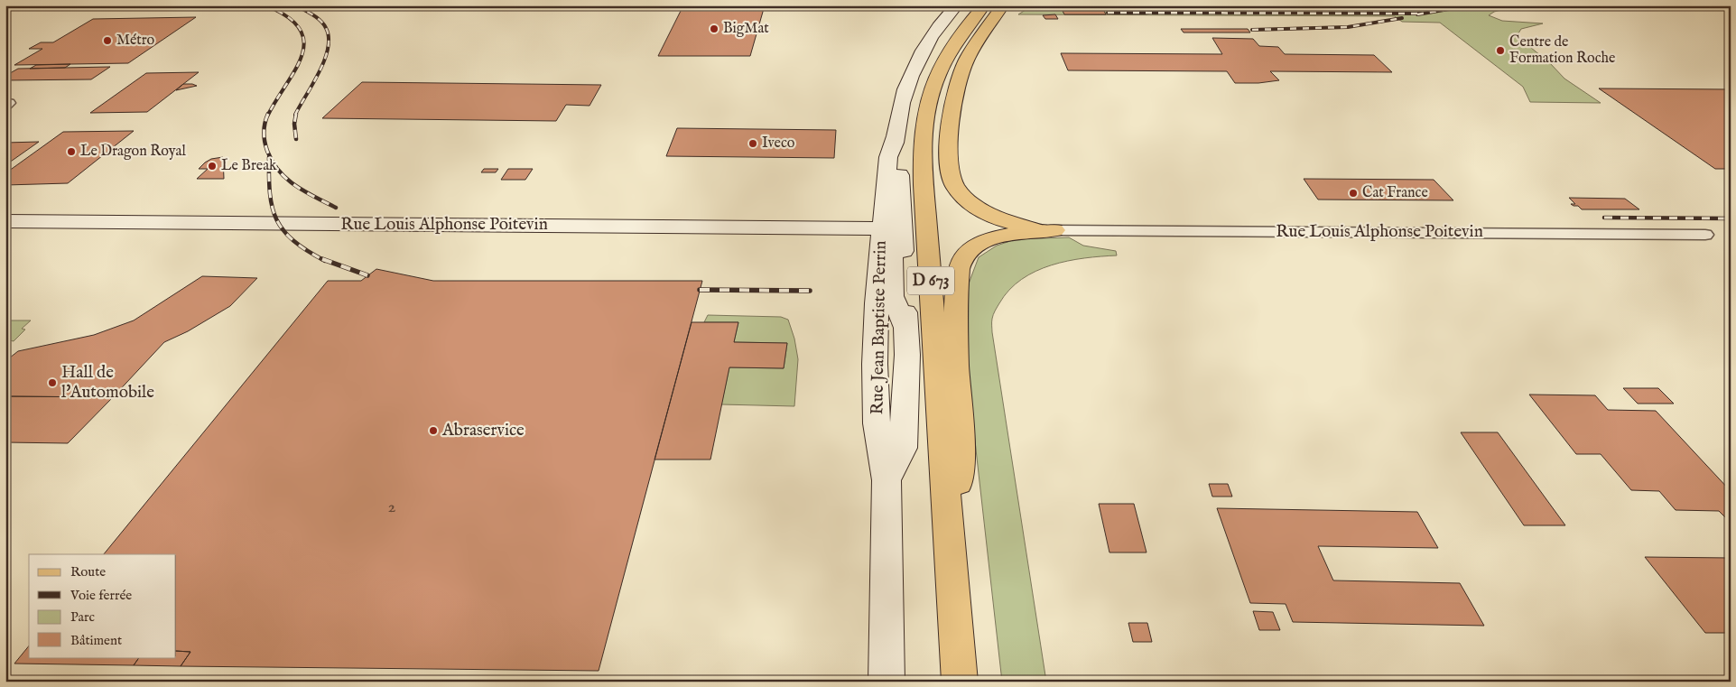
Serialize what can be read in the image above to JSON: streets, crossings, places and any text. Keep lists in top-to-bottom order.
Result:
{
  "streets": {
    "main road": ["Rue Louis Alphonse Poitevin", "D 673", "Rue Jean Baptiste Perrin"]
  },
  "crossings": [
    ["Rue Louis Alphonse Poitevin", "Rue Jean Baptiste Perrin"]
  ],
  "places": [
    "BigMat",
    "Métro",
    "Centre de Formation Roche",
    "Iveco",
    "Le Dragon Royal",
    "Le Break",
    "Cat France",
    "Hall de l'Automobile",
    "Abraservice"
  ],
  "house_numbers": ["2"],
  "legend": [
    "Route",
    "Voie ferrée",
    "Parc",
    "Bâtiment"
  ]
}
